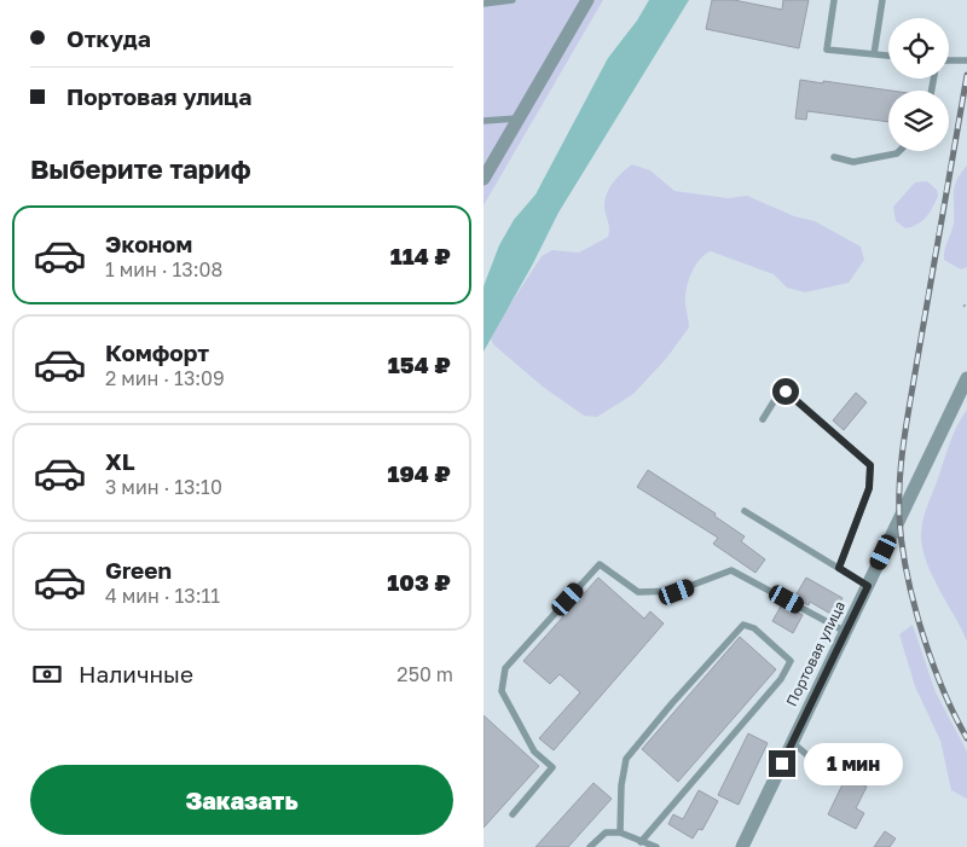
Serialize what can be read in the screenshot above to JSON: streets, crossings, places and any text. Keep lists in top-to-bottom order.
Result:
{
  "streets": {
    "street": ["Портовая улица"]
  },
  "page": {
    "banner": ["Откуда", "Портовая улица"],
    "heading": "Выберите тариф",
    "list": [
      {
        "name": "Эконом",
        "note": "1 мин · 13:08",
        "value": "114 ₽"
      },
      {
        "name": "Комфорт",
        "note": "2 мин · 13:09",
        "value": "154 ₽"
      },
      {
        "name": "XL",
        "note": "3 мин · 13:10",
        "value": "194 ₽"
      },
      {
        "name": "Green",
        "note": "4 мин · 13:11",
        "value": "103 ₽"
      }
    ],
    "pay": ["Наличные", "250 m"],
    "bubble": "1 мин",
    "buttons": "Заказать"
  }
}
